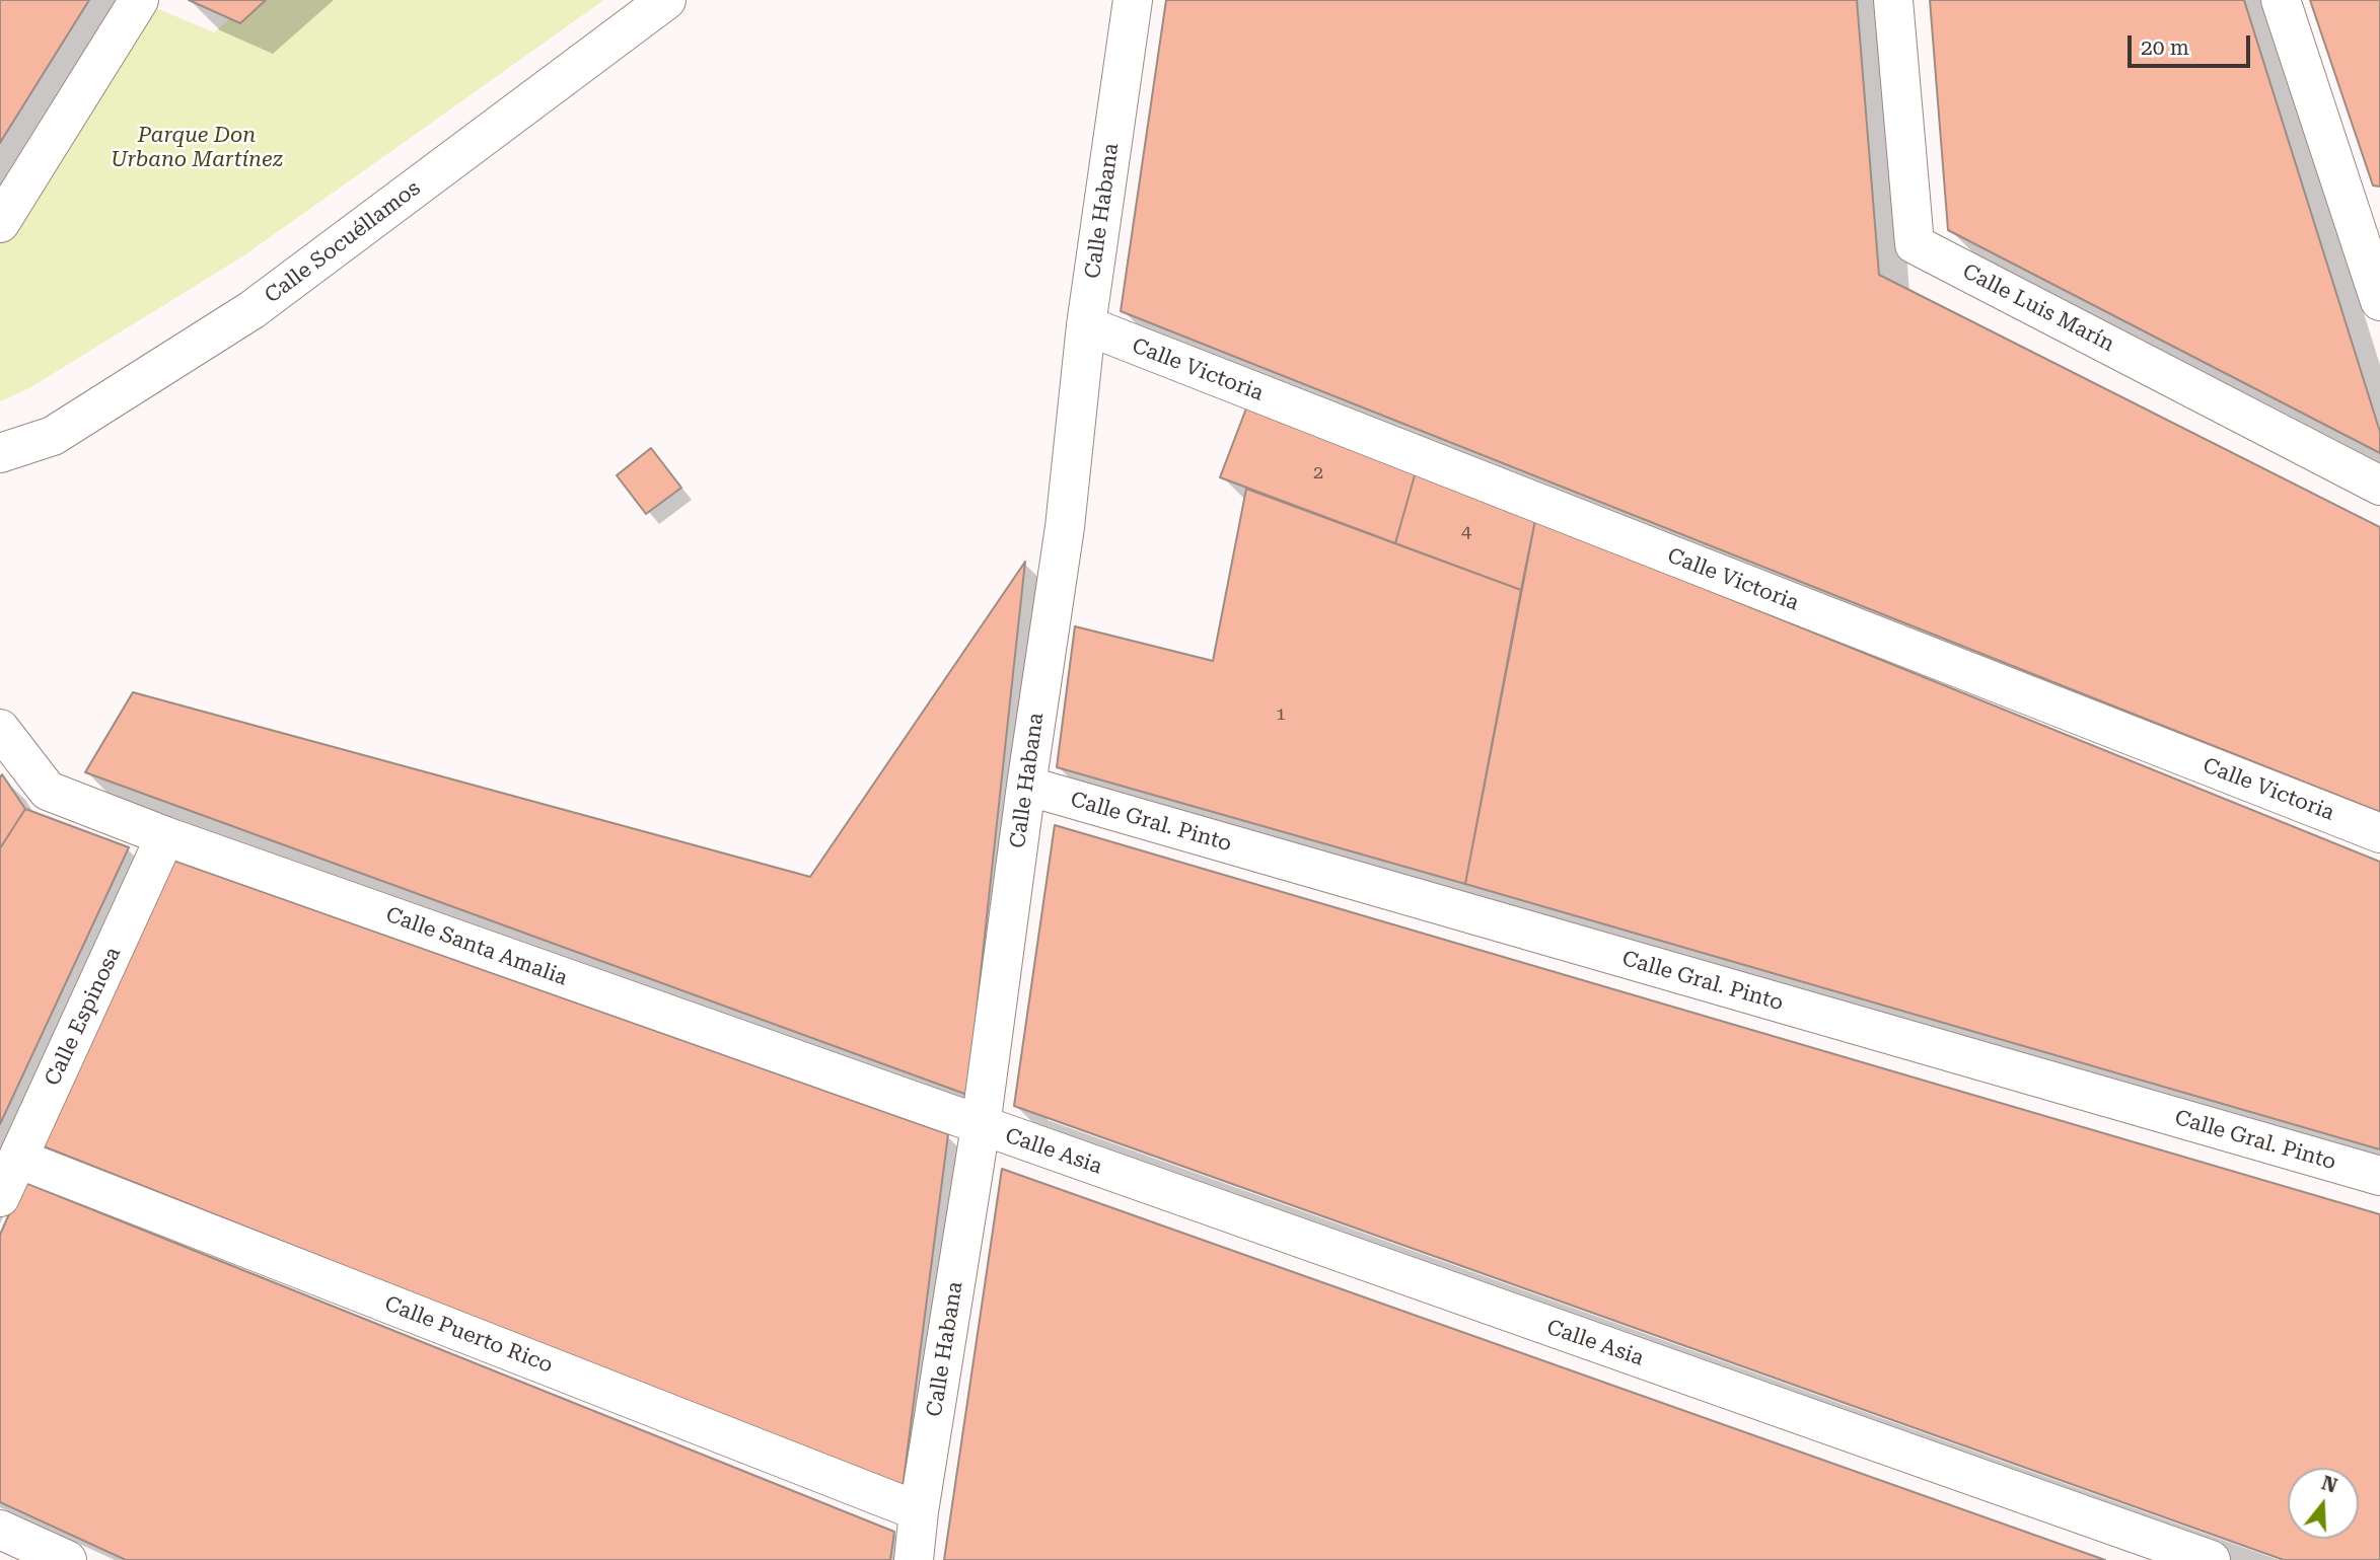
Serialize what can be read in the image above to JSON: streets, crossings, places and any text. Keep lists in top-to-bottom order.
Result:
{
  "streets": {
    "street": [
      "Calle Habana",
      "Calle Socuéllamos",
      "Calle Luis Marín",
      "Calle Victoria",
      "Calle Gral. Pinto",
      "Calle Santa Amalia",
      "Calle Espinosa",
      "Calle Asia",
      "Calle Puerto Rico"
    ]
  },
  "crossings": [
    ["Calle Habana", "Calle Victoria"],
    ["Calle Habana", "Calle Gral. Pinto"],
    ["Calle Habana", "Calle Santa Amalia"],
    ["Calle Habana", "Calle Asia"],
    ["Calle Habana", "Calle Puerto Rico"],
    ["Calle Santa Amalia", "Calle Espinosa"],
    ["Calle Santa Amalia", "Calle Asia"],
    ["Calle Espinosa", "Calle Puerto Rico"]
  ],
  "parks": ["Parque Don Urbano Martínez"],
  "house_numbers": ["2", "4", "1"],
  "scale_bar": "20 m",
  "north": "top"
}
